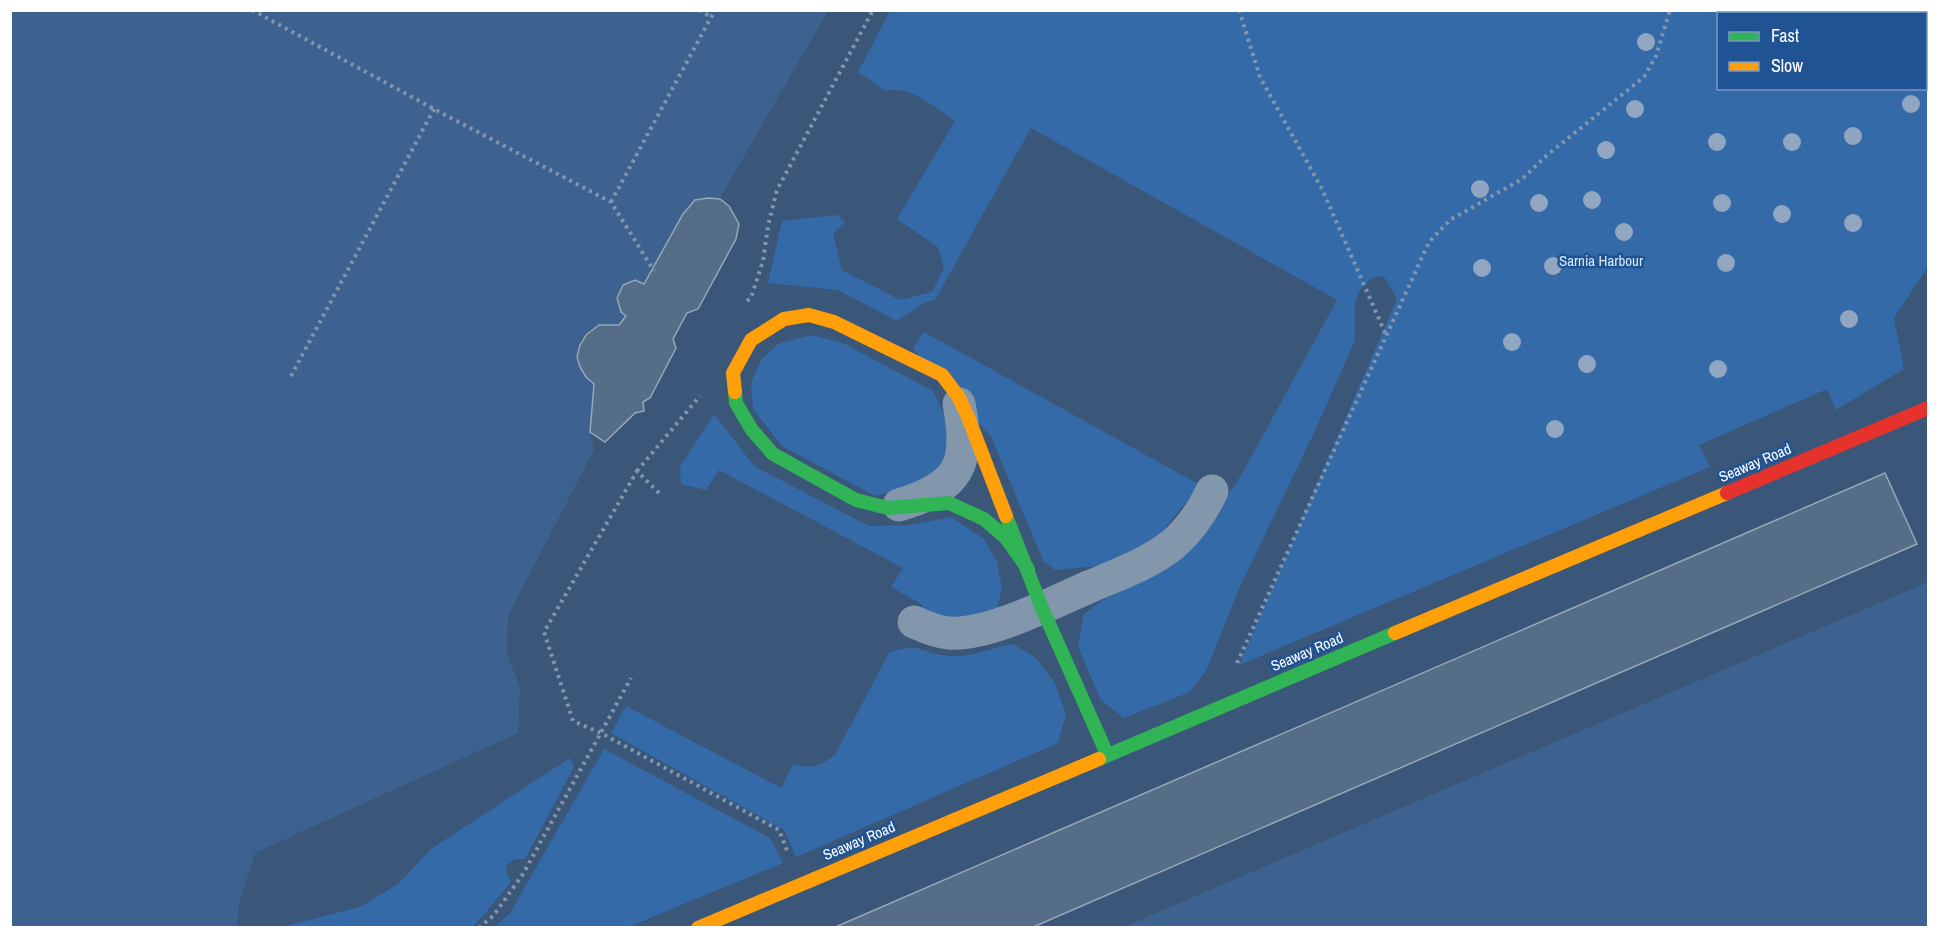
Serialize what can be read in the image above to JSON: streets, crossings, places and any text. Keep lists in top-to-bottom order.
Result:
{
  "streets": {
    "street": ["Seaway Road"]
  },
  "parks": ["Sarnia Harbour"],
  "legend": ["Fast", "Slow"]
}
